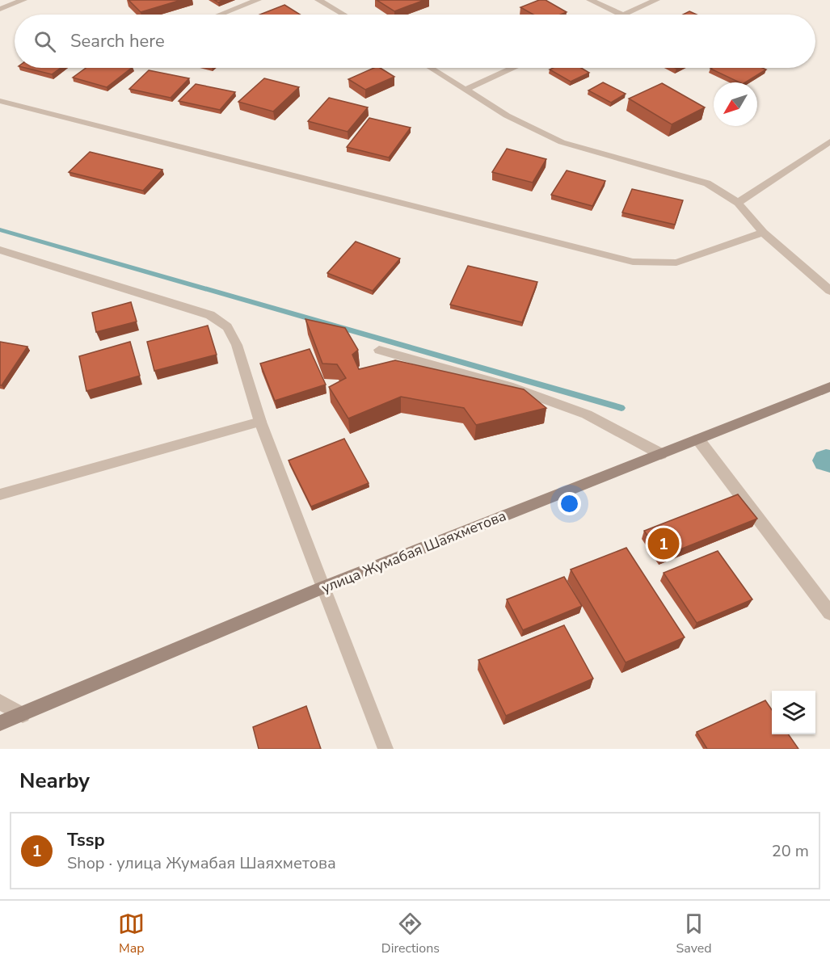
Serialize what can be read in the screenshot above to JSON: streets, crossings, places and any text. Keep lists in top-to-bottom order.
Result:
{
  "streets": {
    "street": ["улица Жумабая Шаяхметова"]
  },
  "north": "bottom left",
  "page": {
    "search": "Search here",
    "pins": "1",
    "heading": "Nearby",
    "list": [
      {
        "mark": "1",
        "name": "Tssp",
        "note": "Shop · улица Жумабая Шаяхметова",
        "value": "20 m"
      }
    ],
    "nav": ["Map", "Directions", "Saved"]
  }
}
